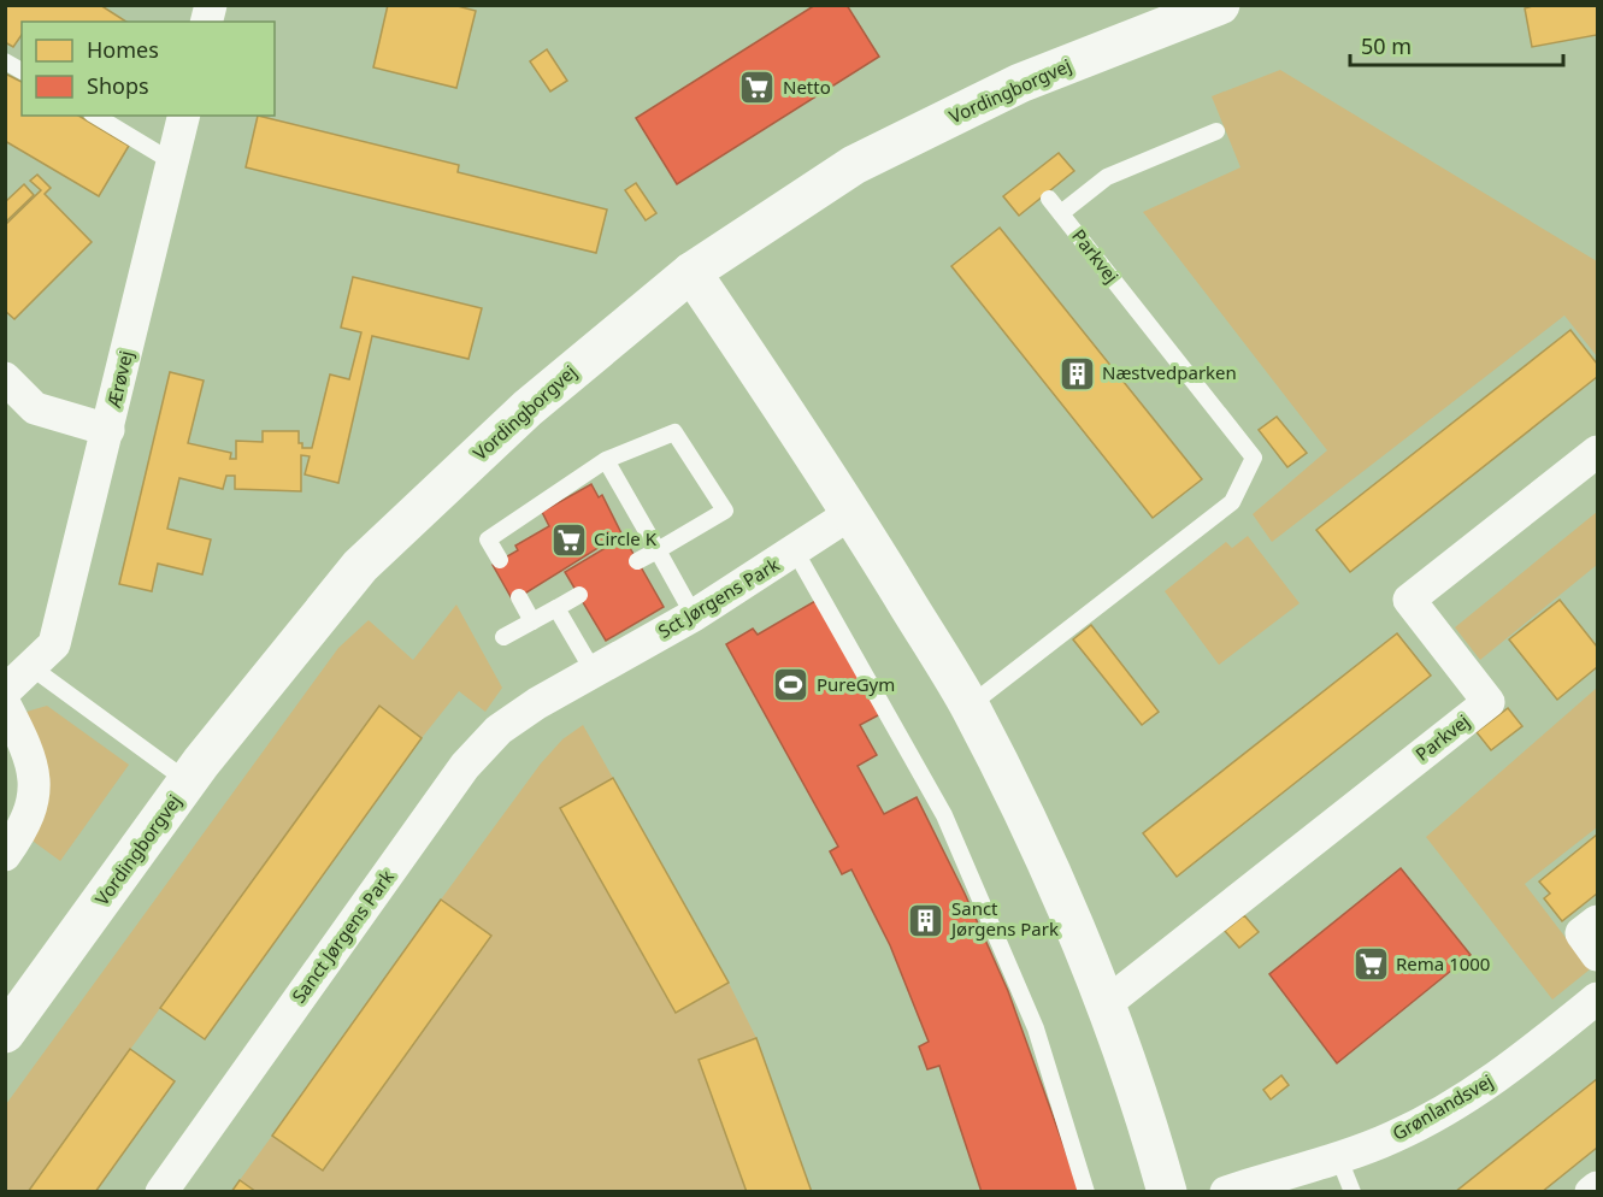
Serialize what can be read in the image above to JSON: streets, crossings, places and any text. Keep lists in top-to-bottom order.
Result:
{
  "streets": {
    "street": [
      "Vordingborgvej",
      "Parkvej",
      "Ærøvej",
      "Sct Jørgens Park",
      "Sanct Jørgens Park",
      "Grønlandsvej"
    ]
  },
  "crossings": [
    ["Sct Jørgens Park", "Sanct Jørgens Park"]
  ],
  "places": {
    "supermarket": ["Netto", "Circle K", "Rema 1000"],
    "building": ["Næstvedparken", "Sanct Jørgens Park"],
    "sports": ["PureGym"]
  },
  "legend": ["Homes", "Shops"],
  "scale_bar": "50 m"
}
